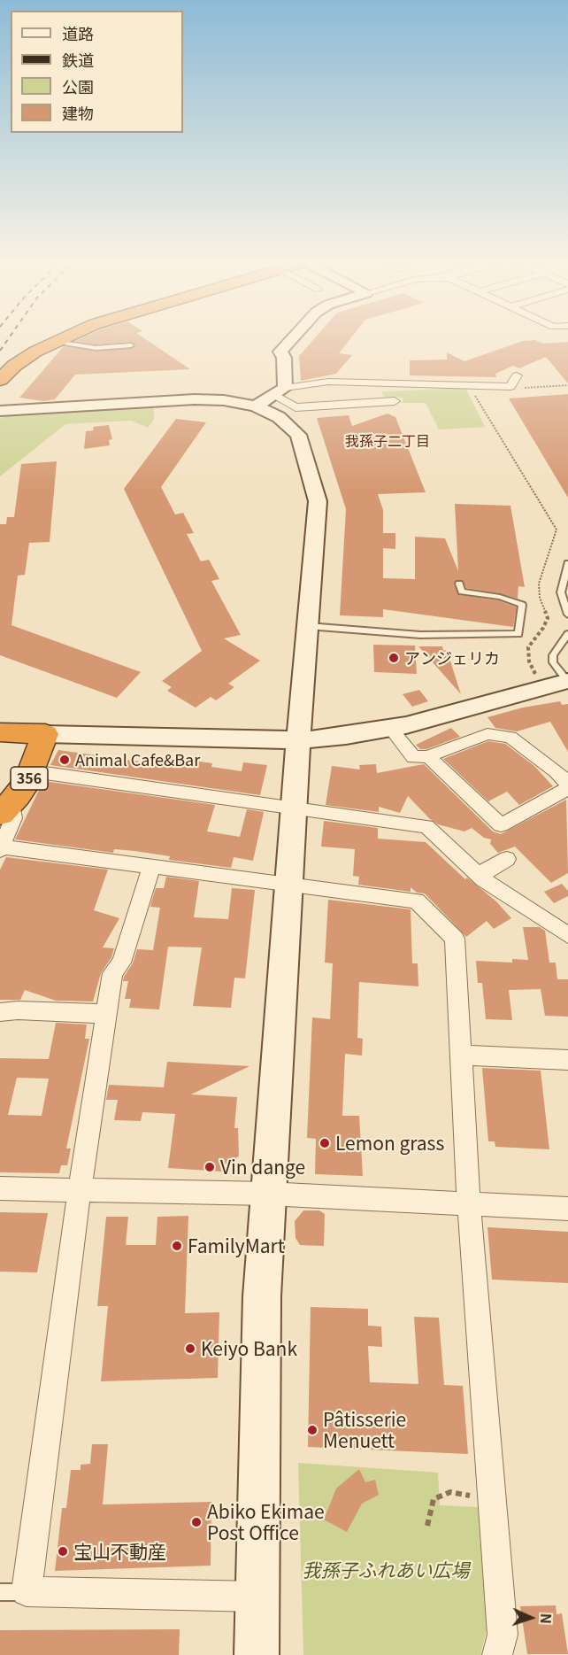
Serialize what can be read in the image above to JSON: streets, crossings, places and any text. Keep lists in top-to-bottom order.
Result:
{
  "streets": {
    "highway": ["356"]
  },
  "districts": ["我孫子二丁目"],
  "parks": ["我孫子ふれあい広場"],
  "places": [
    "アンジェリカ",
    "Animal Cafe&Bar",
    "Lemon grass",
    "Vin dange",
    "FamilyMart",
    "Keiyo Bank",
    "Pâtisserie Menuett",
    "Abiko Ekimae Post Office",
    "宝山不動産"
  ],
  "legend": [
    "道路",
    "鉄道",
    "公園",
    "建物"
  ],
  "north": "right"
}
